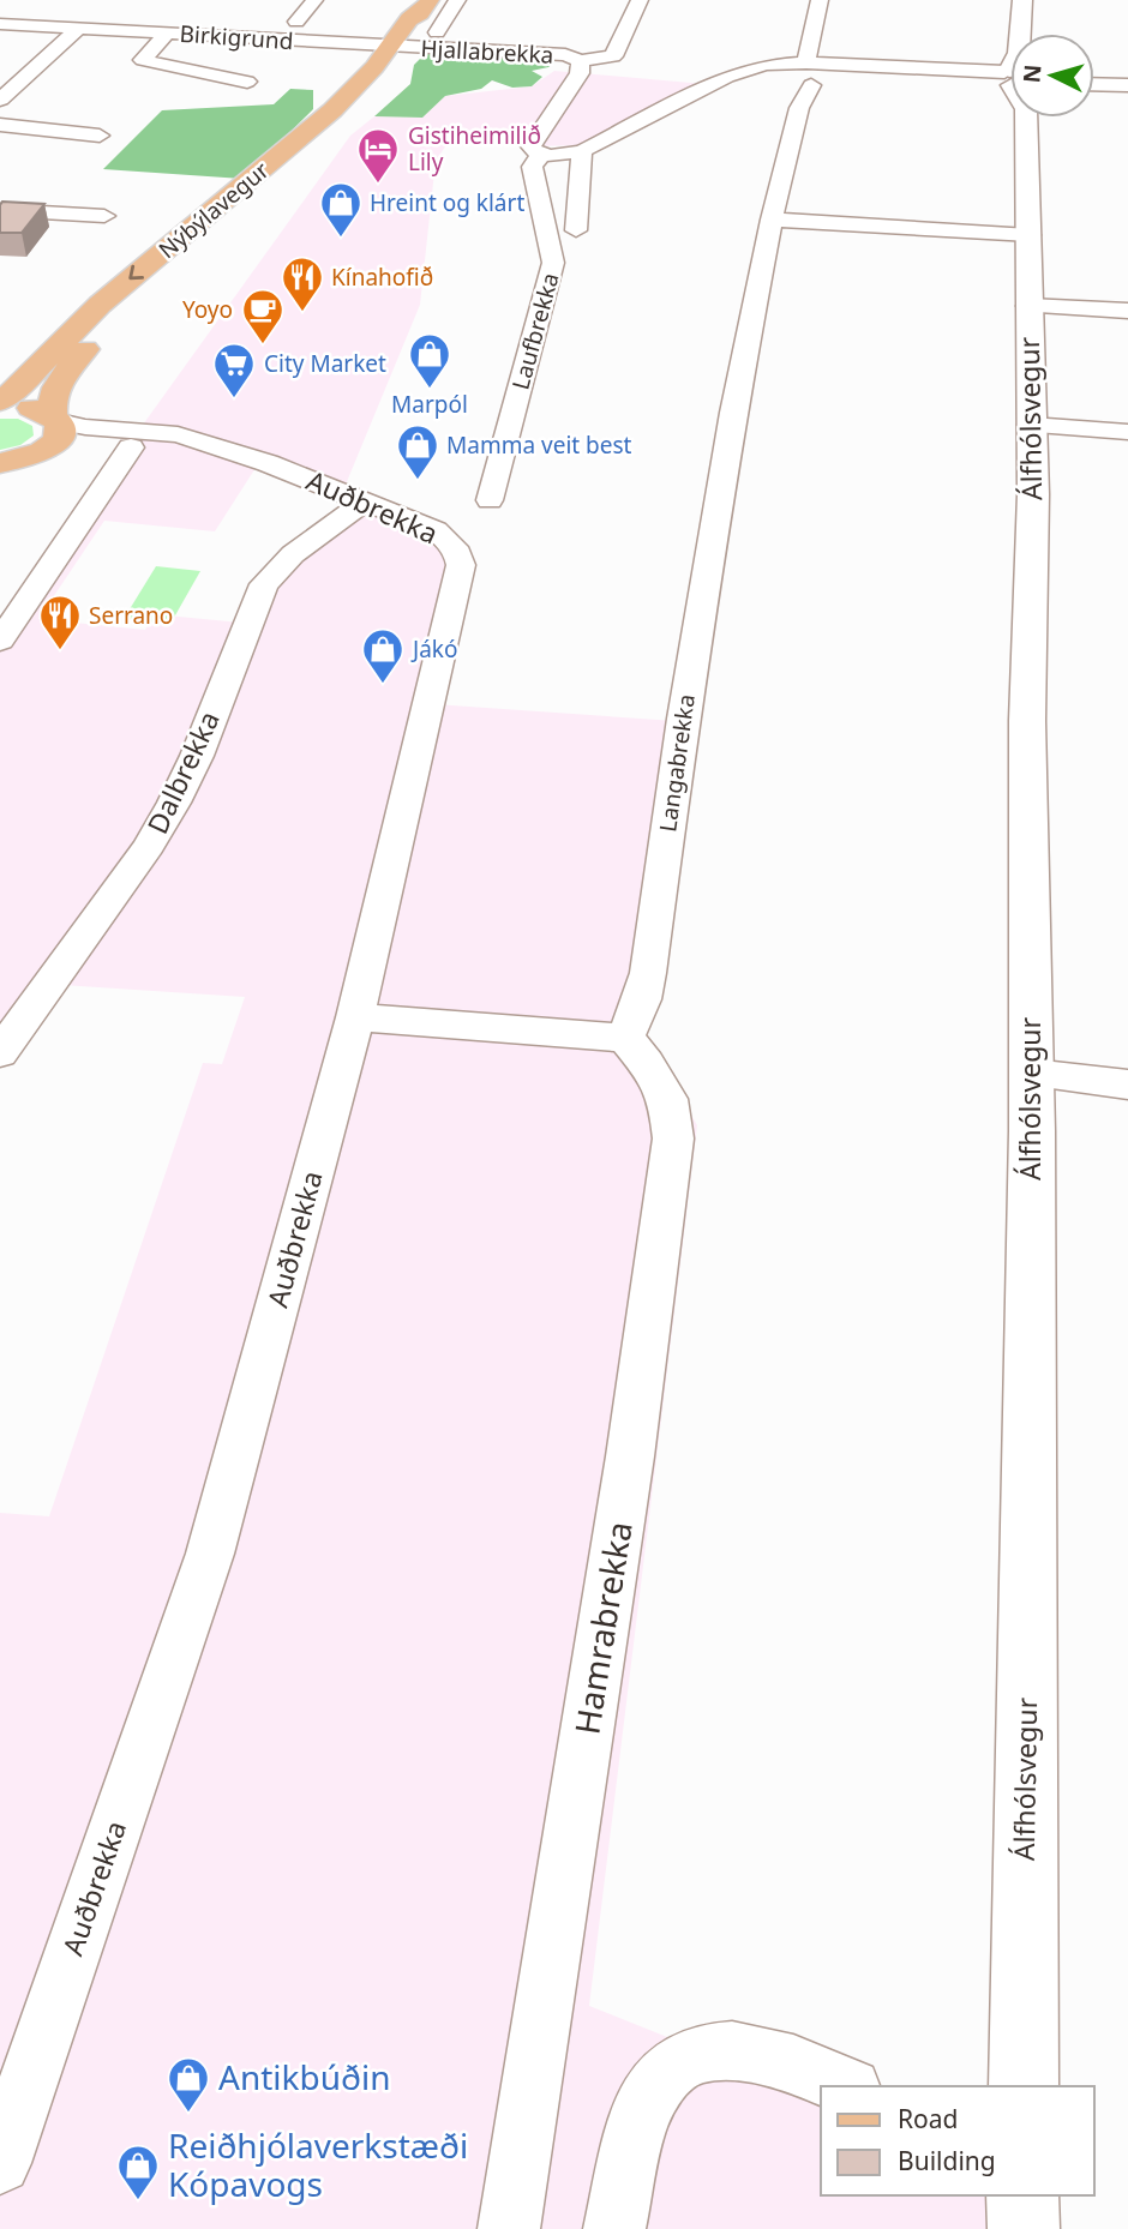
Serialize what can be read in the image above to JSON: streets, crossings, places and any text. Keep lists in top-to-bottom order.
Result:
{
  "streets": {
    "main road": ["Nýbýlavegur"],
    "street": [
      "Birkigrund",
      "Hjallabrekka",
      "Laufbrekka",
      "Álfhólsvegur",
      "Auðbrekka",
      "Langabrekka",
      "Dalbrekka",
      "Hamrabrekka"
    ]
  },
  "crossings": [
    ["Birkigrund", "Hjallabrekka"],
    ["Birkigrund", "Nýbýlavegur"],
    ["Hjallabrekka", "Nýbýlavegur"],
    ["Hjallabrekka", "Laufbrekka"],
    ["Nýbýlavegur", "Auðbrekka"],
    ["Auðbrekka", "Dalbrekka"],
    ["Langabrekka", "Hamrabrekka"]
  ],
  "places": {
    "hotel": ["Gistiheimilið Lily"],
    "shop": [
      "Hreint og klárt",
      "Marpól",
      "Mamma veit best",
      "Jákó",
      "Antikbúðin",
      "Reiðhjólaverkstæði Kópavogs"
    ],
    "restaurant": ["Kínahofið", "Serrano"],
    "cafe": ["Yoyo"],
    "supermarket": ["City Market"]
  },
  "legend": ["Road", "Building"],
  "north": "left"
}
